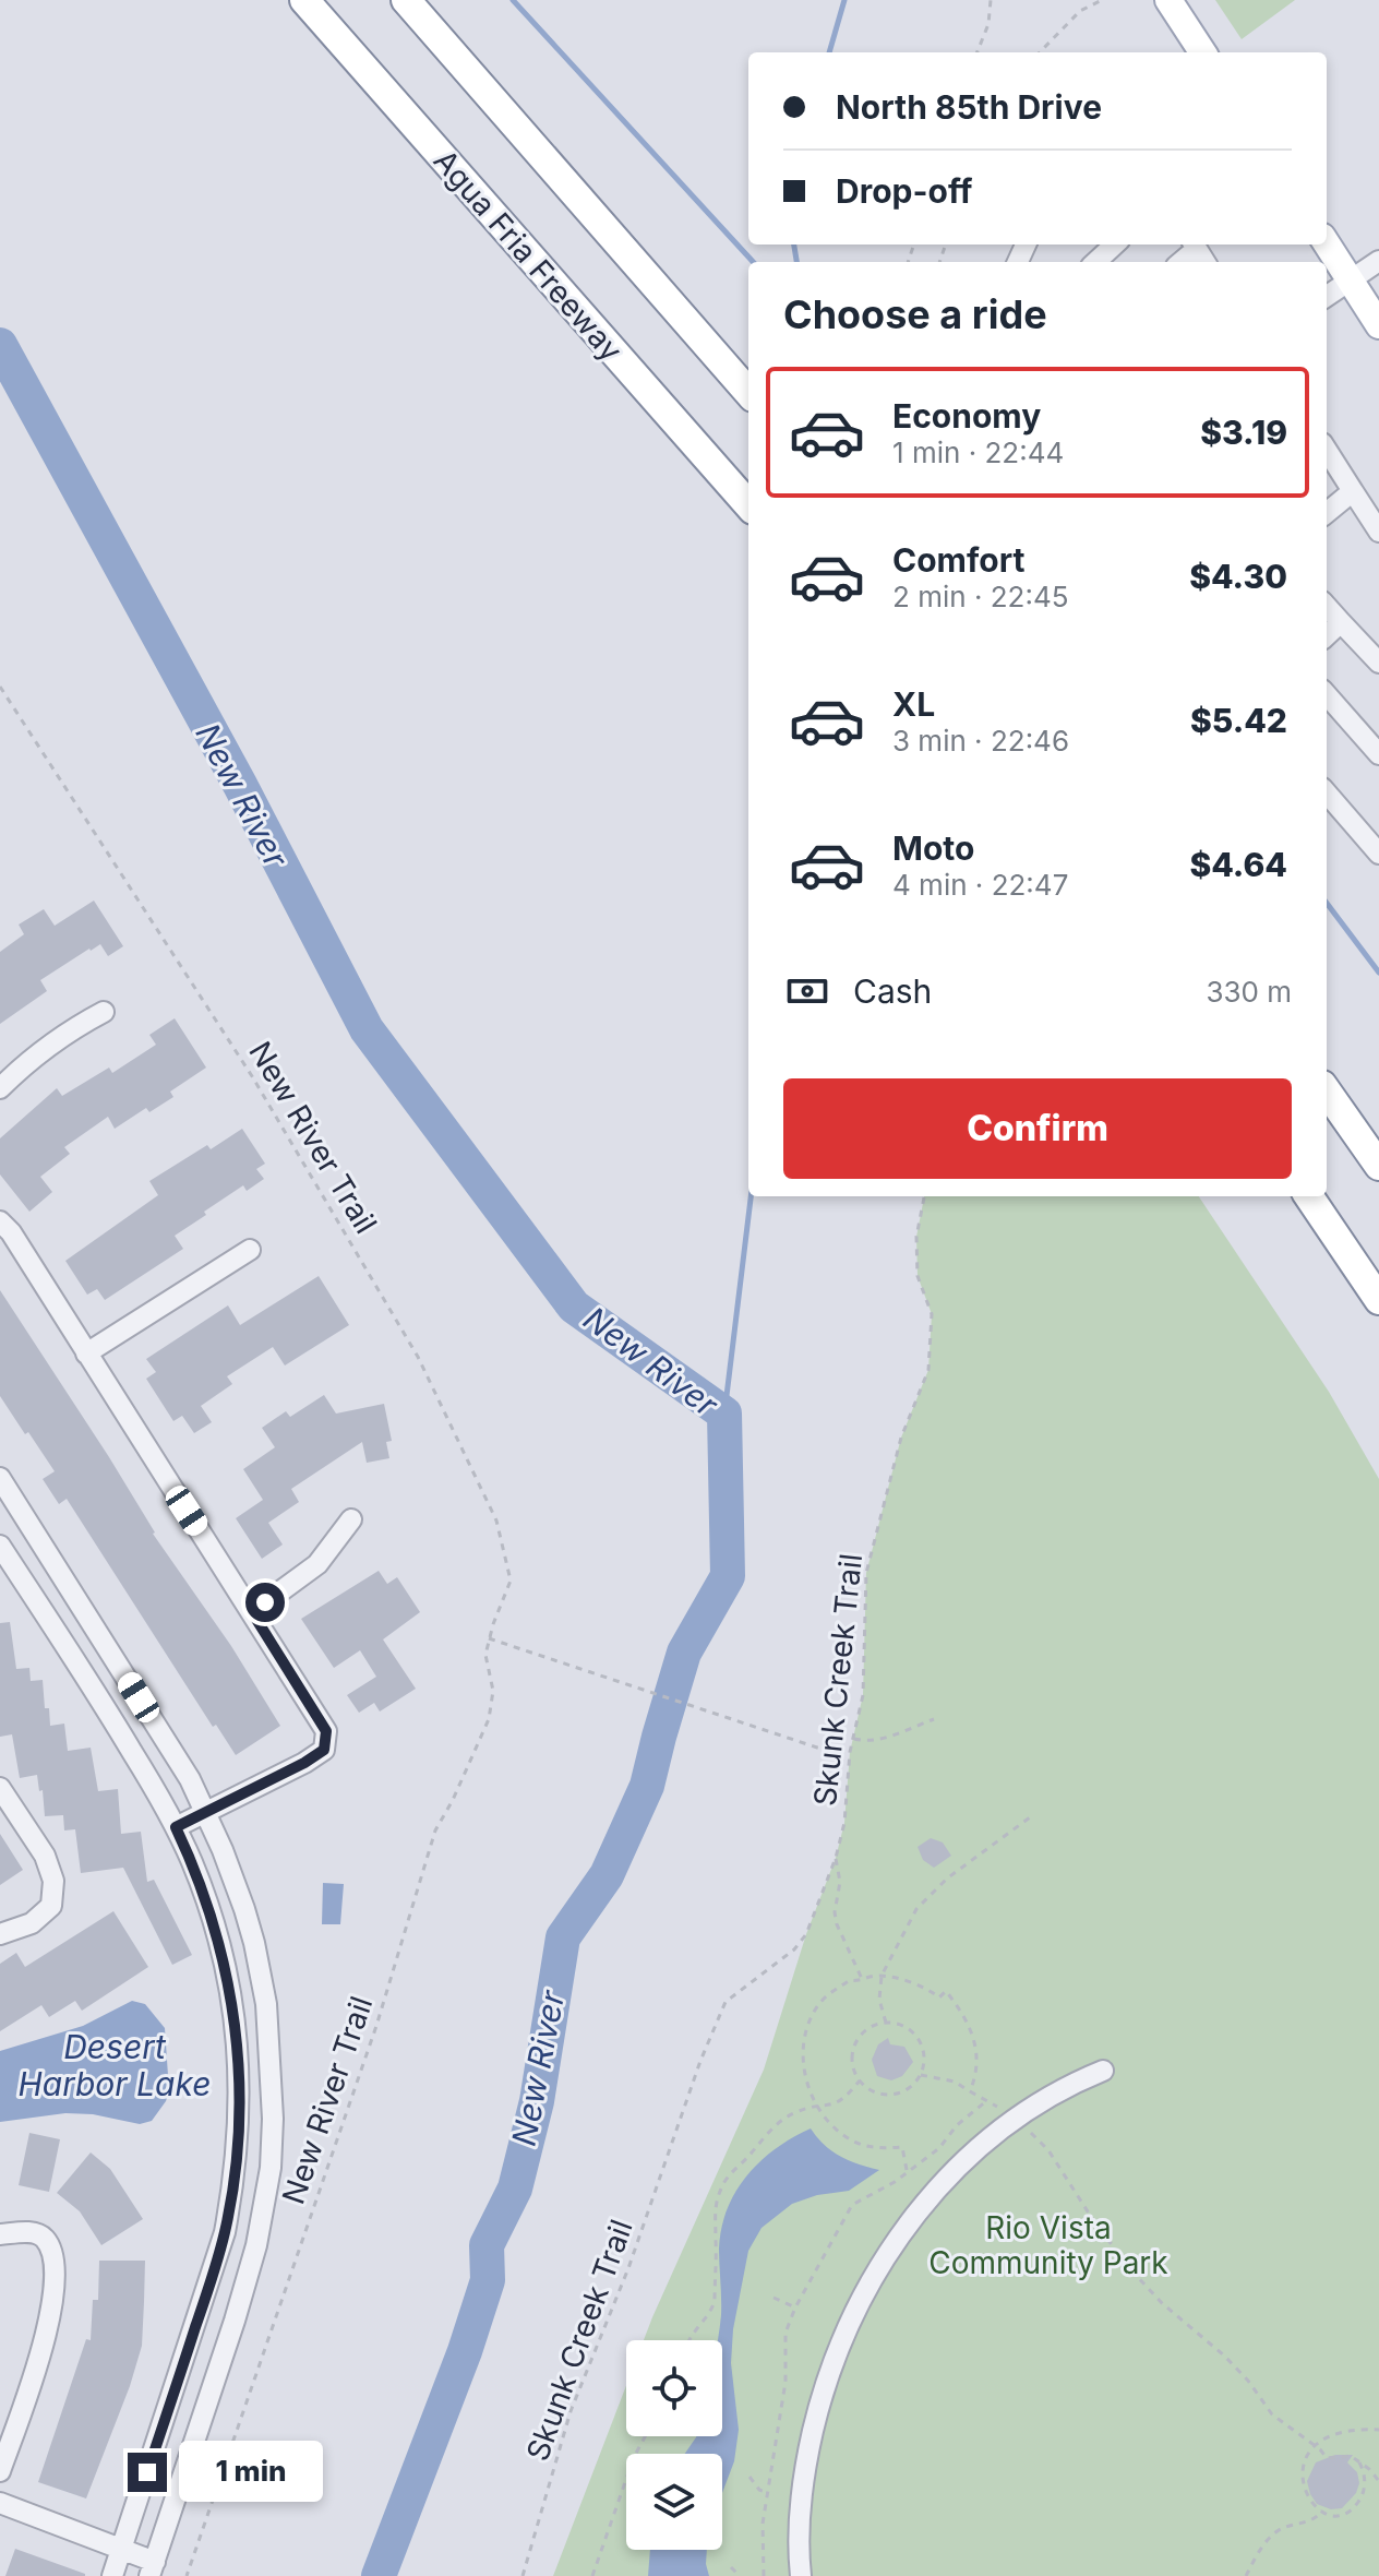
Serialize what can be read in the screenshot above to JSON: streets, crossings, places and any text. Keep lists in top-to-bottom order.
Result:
{
  "streets": {
    "highway": ["Agua Fria Freeway"],
    "path": ["New River Trail", "Skunk Creek Trail"]
  },
  "water": ["New River", "Desert Harbor Lake"],
  "parks": ["Rio Vista Community Park"],
  "page": {
    "banner": ["North 85th Drive", "Drop-off"],
    "heading": "Choose a ride",
    "list": [
      {
        "name": "Economy",
        "note": "1 min · 22:44",
        "value": "$3.19"
      },
      {
        "name": "Comfort",
        "note": "2 min · 22:45",
        "value": "$4.30"
      },
      {
        "name": "XL",
        "note": "3 min · 22:46",
        "value": "$5.42"
      },
      {
        "name": "Moto",
        "note": "4 min · 22:47",
        "value": "$4.64"
      }
    ],
    "pay": ["Cash", "330 m"],
    "buttons": "Confirm",
    "bubble": "1 min"
  }
}
